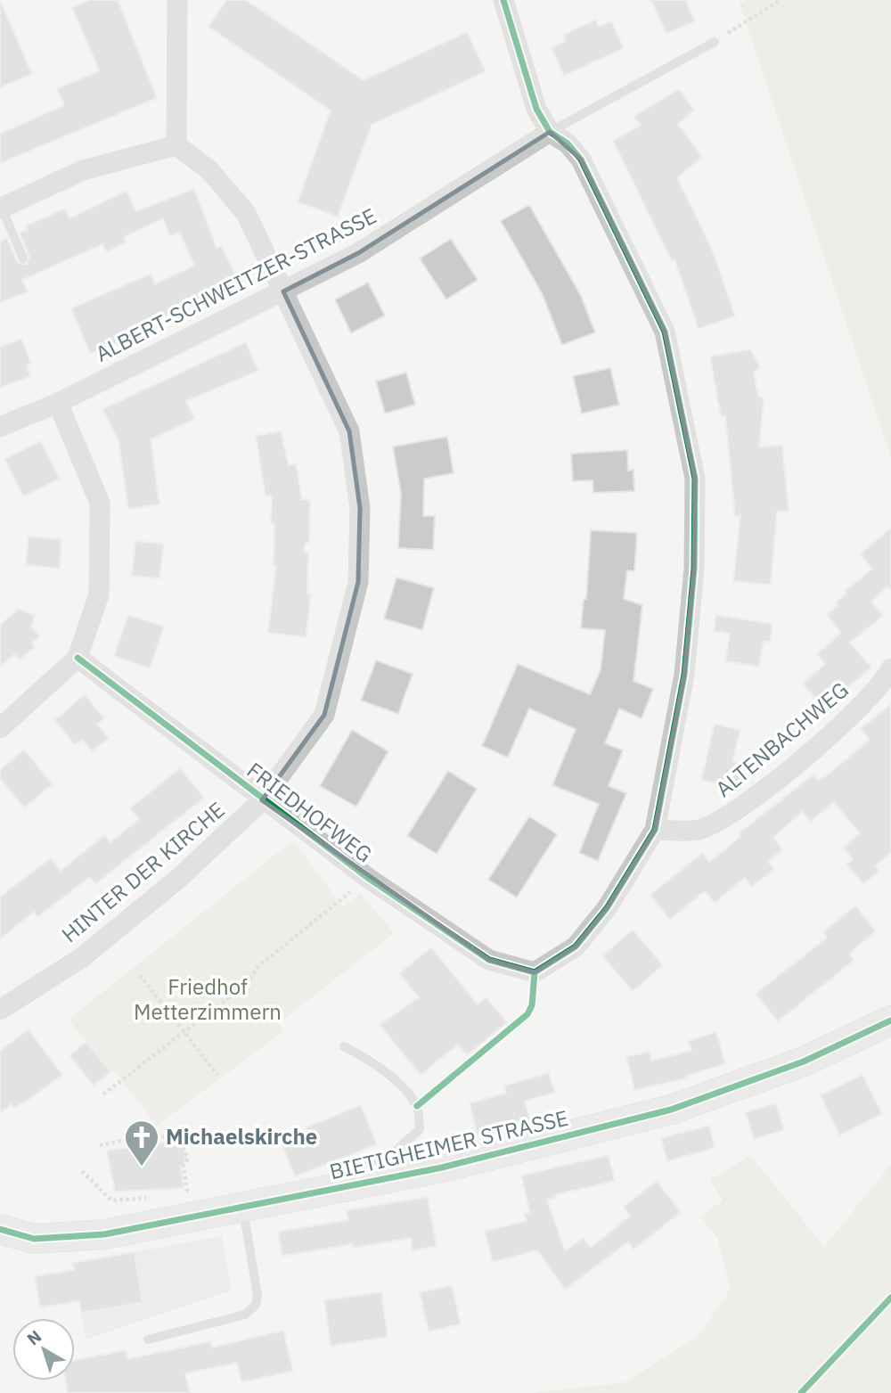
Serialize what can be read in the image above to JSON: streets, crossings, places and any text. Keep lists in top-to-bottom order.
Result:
{
  "streets": {
    "main road": ["BIETIGHEIMER STRASSE"],
    "street": [
      "ALBERT-SCHWEITZER-STRASSE",
      "ALTENBACHWEG",
      "FRIEDHOFWEG",
      "HINTER DER KIRCHE"
    ]
  },
  "crossings": [
    ["ALBERT-SCHWEITZER-STRASSE", "HINTER DER KIRCHE"],
    ["ALTENBACHWEG", "FRIEDHOFWEG"],
    ["FRIEDHOFWEG", "HINTER DER KIRCHE"]
  ],
  "parks": ["Friedhof Metterzimmern"],
  "places": {
    "church": ["Michaelskirche"]
  },
  "north": "top left"
}
